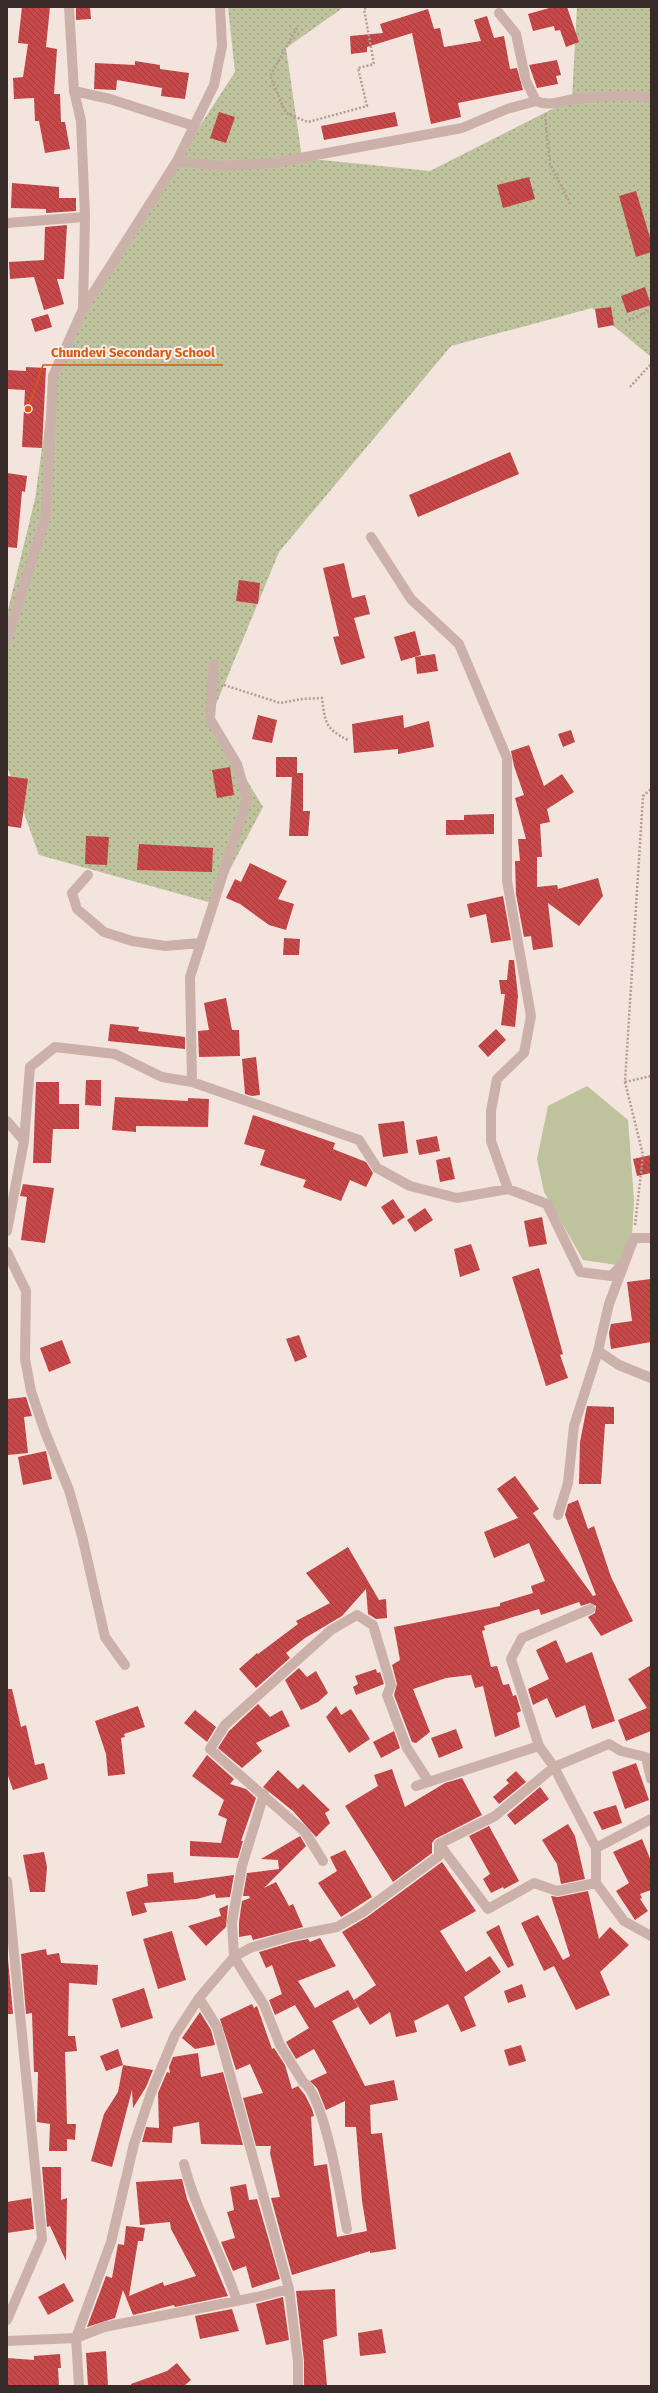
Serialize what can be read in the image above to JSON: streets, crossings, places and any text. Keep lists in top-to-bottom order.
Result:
{
  "places": ["Chundevi Secondary School"]
}
